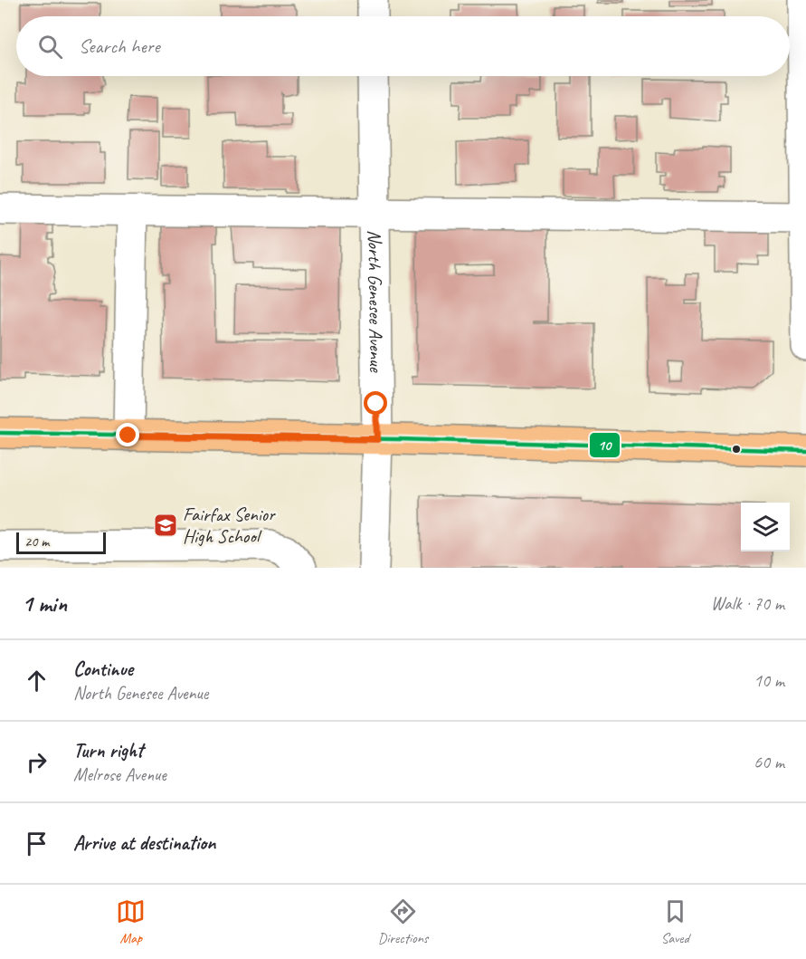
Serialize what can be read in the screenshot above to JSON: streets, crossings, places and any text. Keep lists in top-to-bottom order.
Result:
{
  "streets": {
    "street": ["North Genesee Avenue"]
  },
  "places": {
    "school or university": ["Fairfax Senior High School"]
  },
  "lines": ["transit line 10"],
  "scale_bar": "20 m",
  "page": {
    "search": "Search here",
    "scale": "20 m",
    "heading": ["1 min", "Walk · 70 m"],
    "list": [
      ["Continue", "North Genesee Avenue", "10 m"],
      ["Turn right", "Melrose Avenue", "60 m"],
      "Arrive at destination"
    ],
    "nav": ["Map", "Directions", "Saved"]
  }
}
